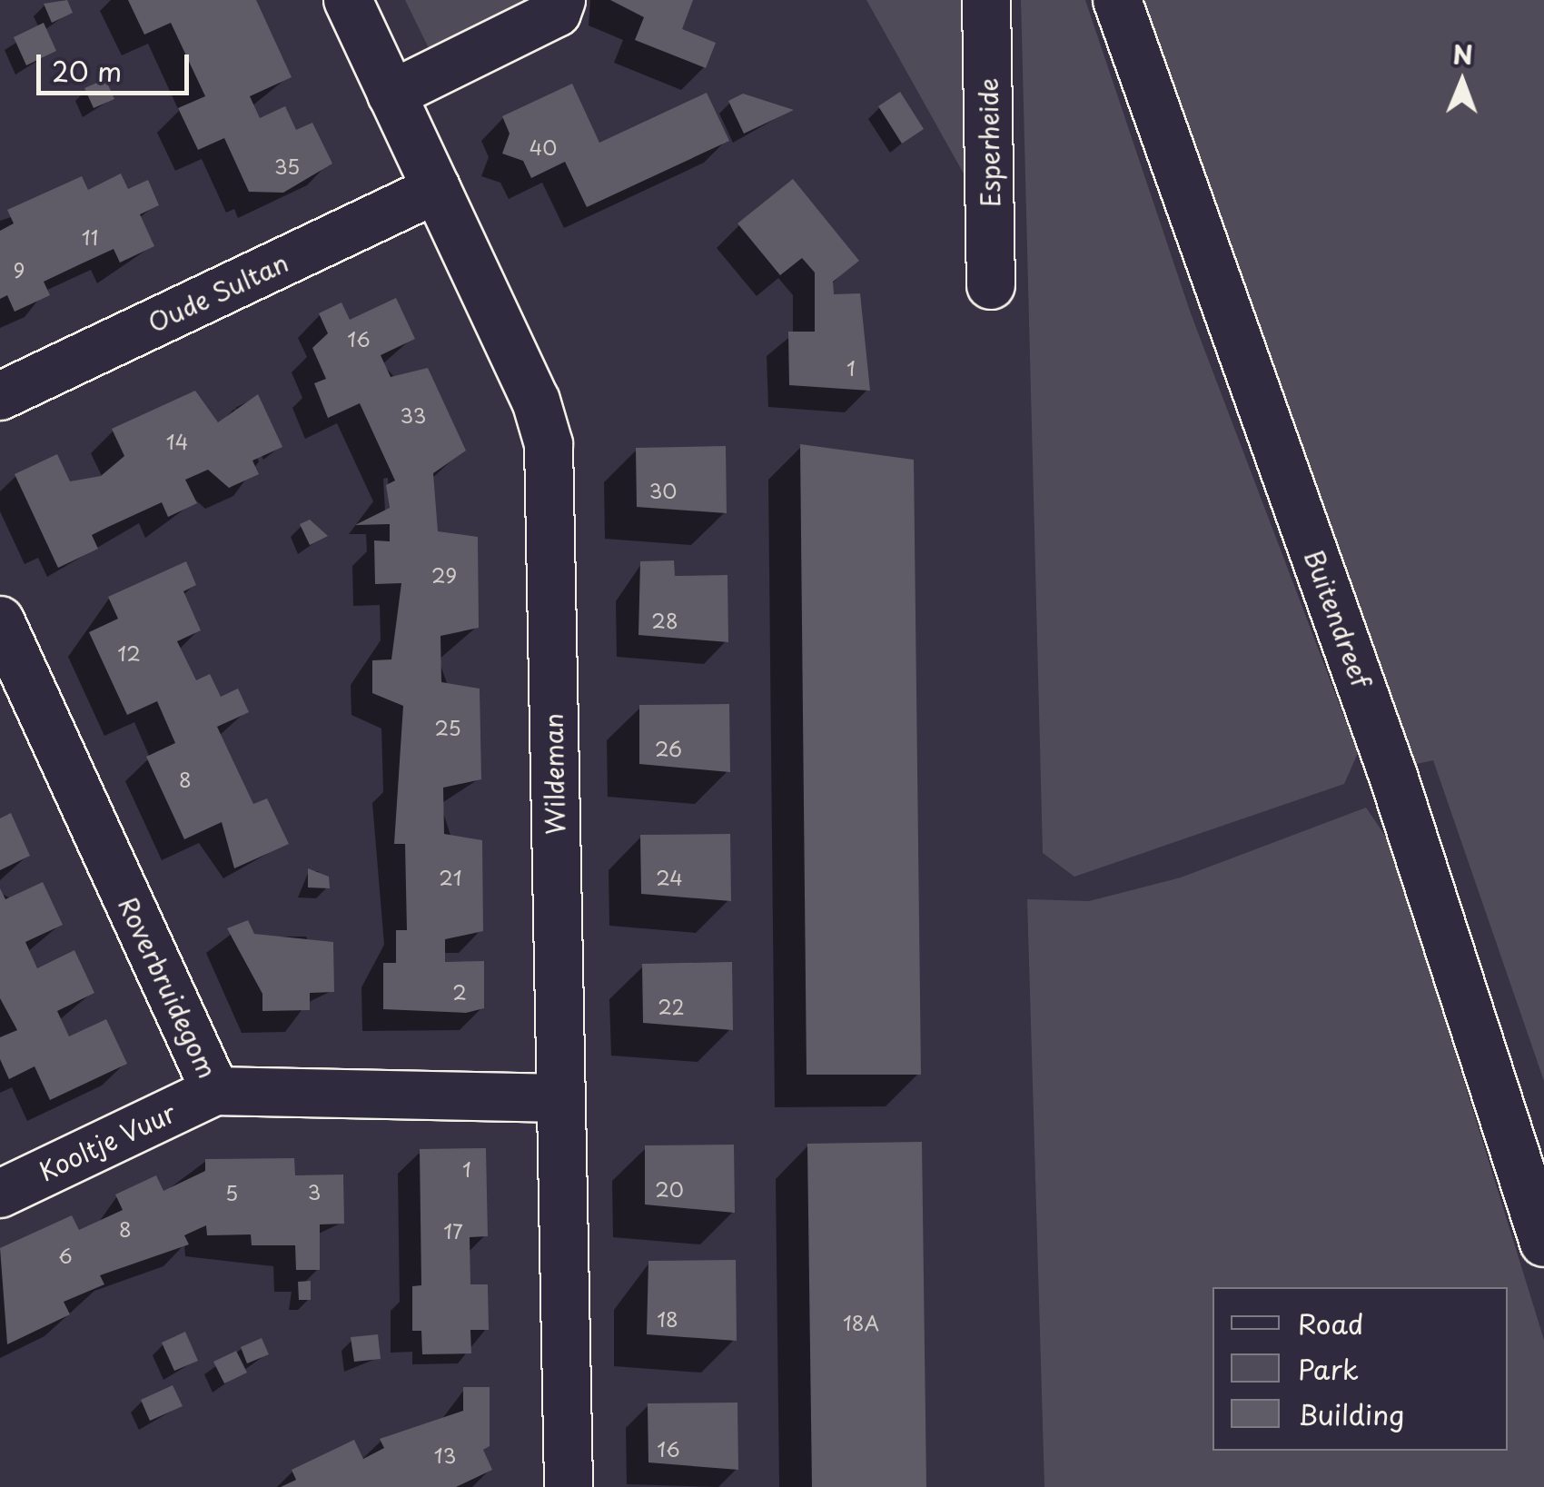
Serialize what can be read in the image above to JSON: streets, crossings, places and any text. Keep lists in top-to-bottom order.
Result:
{
  "streets": {
    "street": [
      "Esperheide",
      "Oude Sultan",
      "Buitendreef",
      "Wildeman",
      "Roverbruidegom",
      "Kooltje Vuur"
    ]
  },
  "crossings": [
    ["Oude Sultan", "Wildeman"],
    ["Wildeman", "Roverbruidegom"],
    ["Roverbruidegom", "Kooltje Vuur"]
  ],
  "house_numbers": [
    "40",
    "35",
    "11",
    "9",
    "16",
    "1",
    "33",
    "14",
    "30",
    "29",
    "28",
    "12",
    "25",
    "26",
    "8",
    "21",
    "24",
    "2",
    "22",
    "1",
    "20",
    "3",
    "5",
    "8",
    "17",
    "6",
    "18",
    "18A",
    "16",
    "13"
  ],
  "legend": ["Road", "Park", "Building"],
  "scale_bar": "20 m",
  "north": "top"
}
